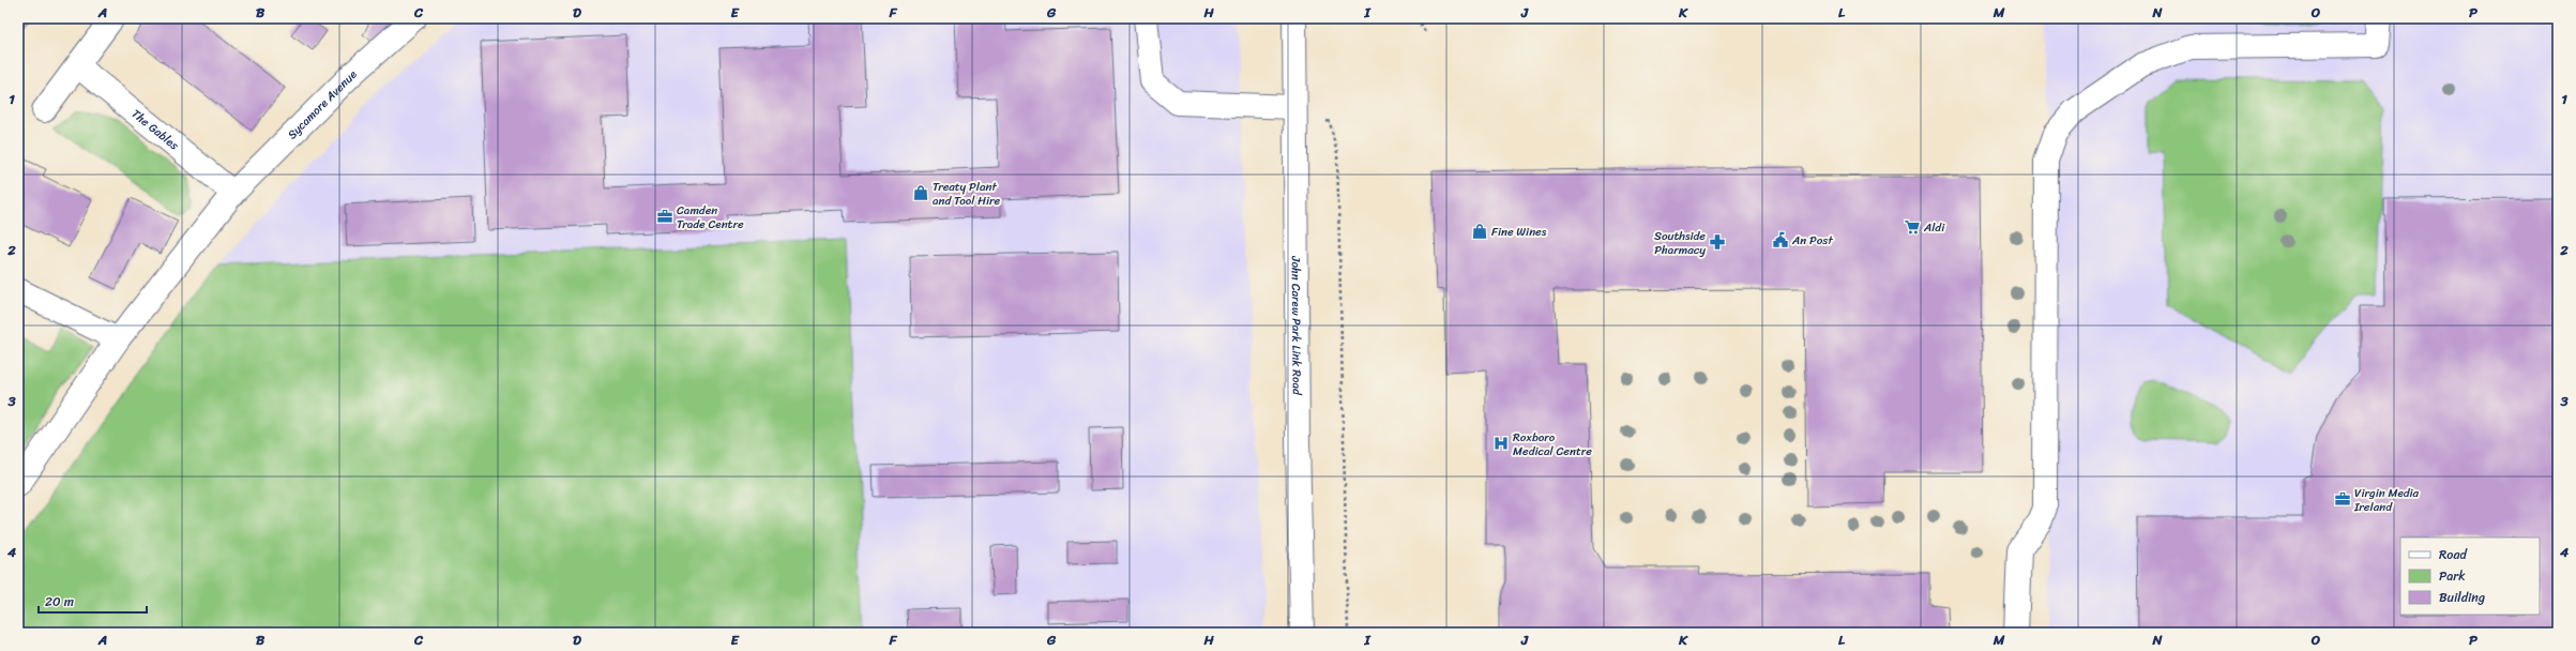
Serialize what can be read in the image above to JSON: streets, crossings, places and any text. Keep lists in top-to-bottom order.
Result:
{
  "streets": {
    "street": ["Sycamore Avenue", "The Gables", "John Carew Park Link Road"]
  },
  "crossings": [
    ["Sycamore Avenue", "The Gables"]
  ],
  "places": {
    "shop": ["Treaty Plant and Tool Hire", "Fine Wines"],
    "office": ["Camden Trade Centre", "Virgin Media Ireland"],
    "supermarket": ["Aldi"],
    "public building": ["An Post"],
    "pharmacy": ["Southside Pharmacy"],
    "hospital": ["Roxboro Medical Centre"]
  },
  "legend": ["Road", "Park", "Building"],
  "scale_bar": "20 m",
  "grid": {
    "columns": [
      "A",
      "B",
      "C",
      "D",
      "E",
      "F",
      "G",
      "H",
      "I",
      "J",
      "K",
      "L",
      "M",
      "N",
      "O",
      "P"
    ],
    "rows": [
      "1",
      "2",
      "3",
      "4"
    ]
  }
}
